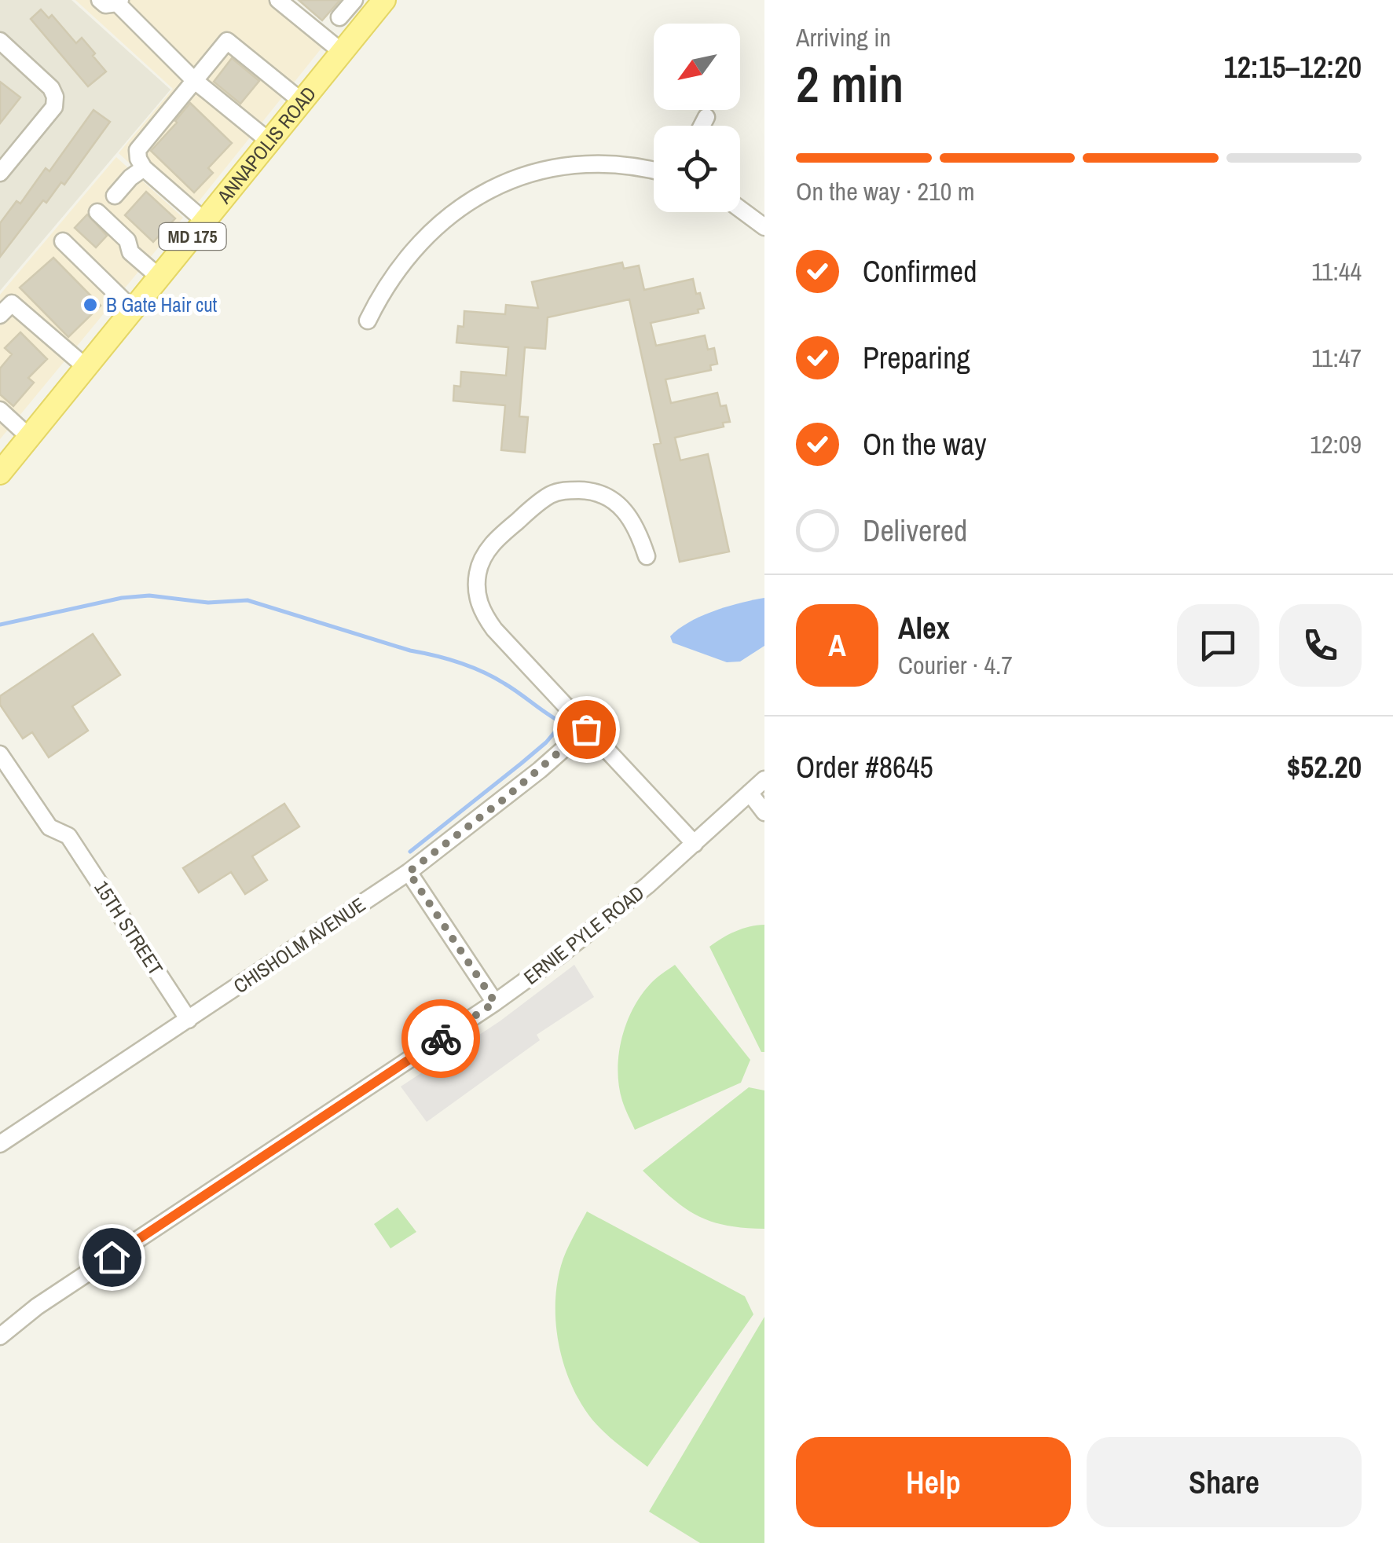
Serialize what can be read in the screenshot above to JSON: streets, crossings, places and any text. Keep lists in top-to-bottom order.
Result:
{
  "streets": {
    "main road": ["ANNAPOLIS ROAD", "MD 175"],
    "street": ["15TH STREET", "ERNIE PYLE ROAD", "CHISHOLM AVENUE"]
  },
  "crossings": [
    ["15TH STREET", "CHISHOLM AVENUE"]
  ],
  "places": ["B Gate Hair cut"],
  "north": "bottom left",
  "page": {
    "heading": ["2 min", "Arriving in", "12:15–12:20"],
    "panel": [
      "Alex",
      "Courier · 4.7",
      "Order #8645",
      "$52.20"
    ],
    "bar": "On the way · 210 m",
    "list": [
      ["Confirmed", "11:44"],
      ["Preparing", "11:47"],
      ["On the way", "12:09"],
      "Delivered"
    ],
    "round": "A",
    "buttons": ["Help", "Share"]
  }
}
